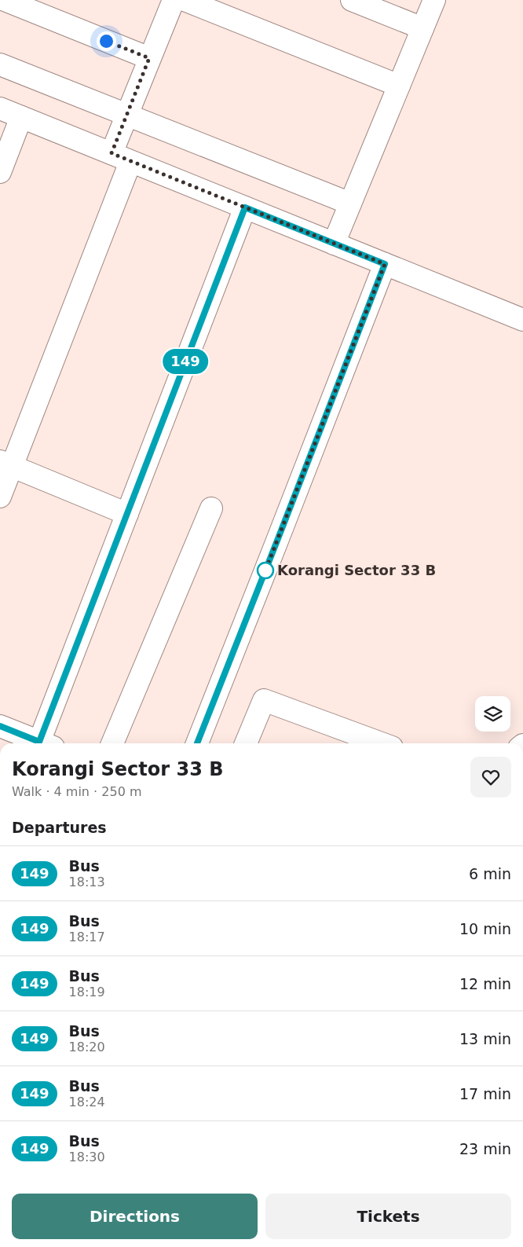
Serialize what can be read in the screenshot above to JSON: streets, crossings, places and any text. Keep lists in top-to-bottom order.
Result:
{
  "places": ["Korangi Sector 33 B"],
  "lines": ["bus line 149"],
  "page": {
    "on_map": "149",
    "heading": [
      ["Korangi Sector 33 B", "Walk · 4 min · 250 m"],
      "Departures"
    ],
    "list": [
      {
        "mark": "149",
        "name": "Bus",
        "note": "18:13",
        "value": "6 min"
      },
      {
        "mark": "149",
        "name": "Bus",
        "note": "18:17",
        "value": "10 min"
      },
      {
        "mark": "149",
        "name": "Bus",
        "note": "18:19",
        "value": "12 min"
      },
      {
        "mark": "149",
        "name": "Bus",
        "note": "18:20",
        "value": "13 min"
      },
      {
        "mark": "149",
        "name": "Bus",
        "note": "18:24",
        "value": "17 min"
      },
      {
        "mark": "149",
        "name": "Bus",
        "note": "18:30",
        "value": "23 min"
      }
    ],
    "buttons": ["Directions", "Tickets"]
  }
}
